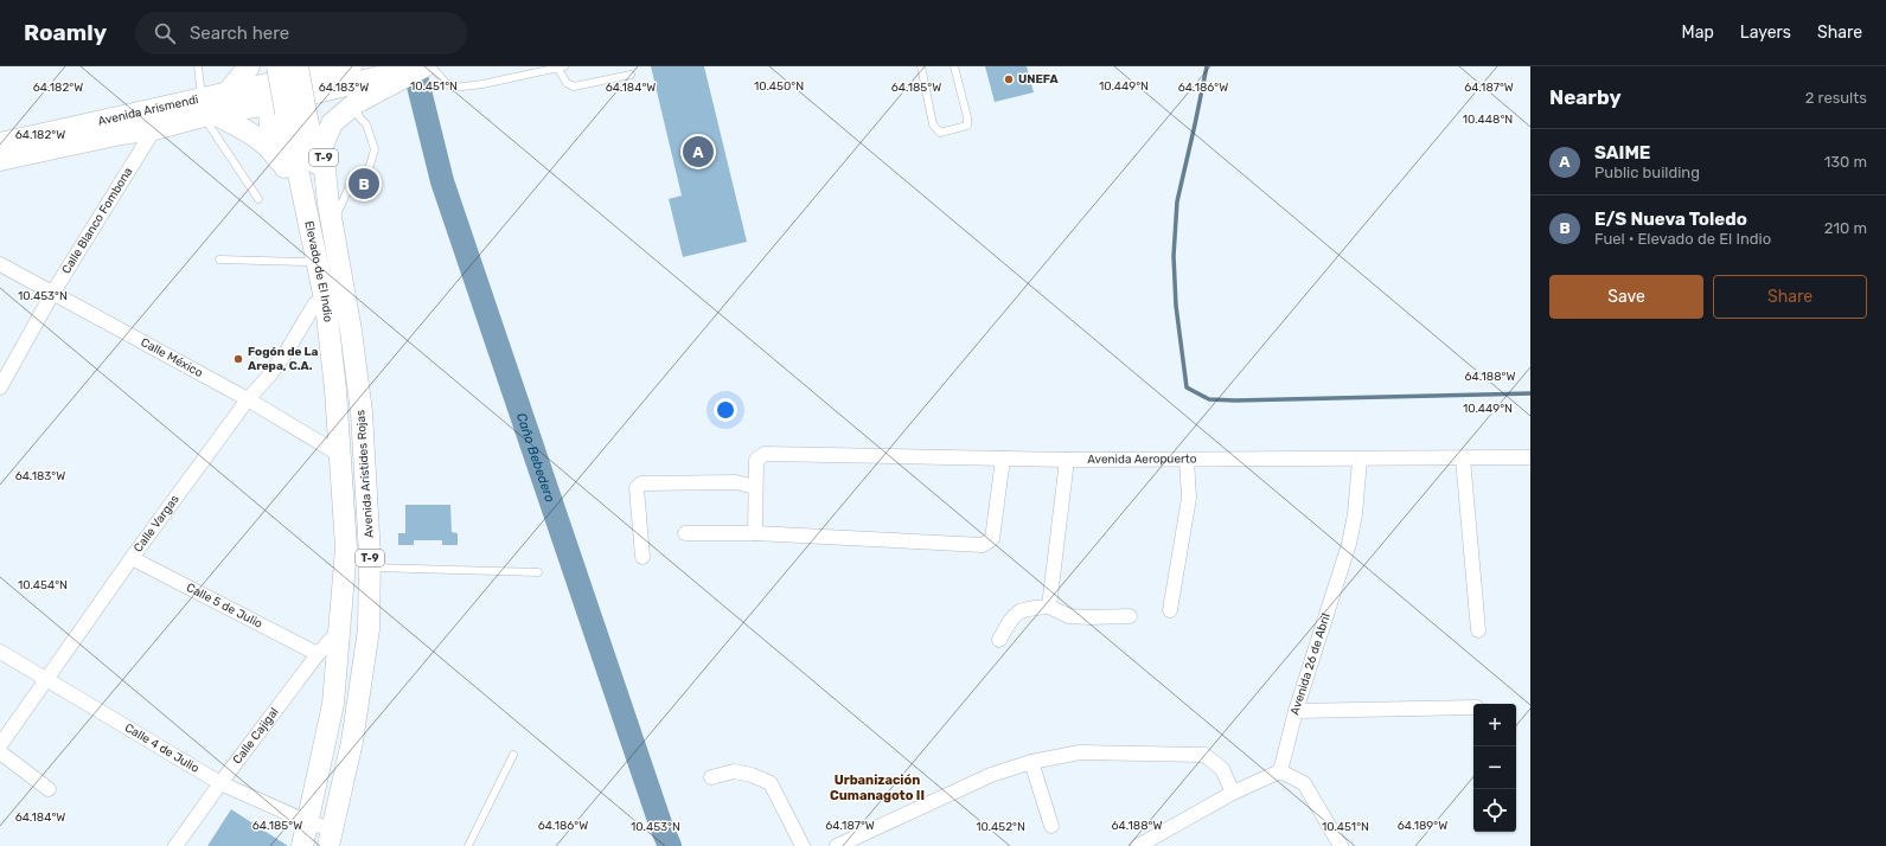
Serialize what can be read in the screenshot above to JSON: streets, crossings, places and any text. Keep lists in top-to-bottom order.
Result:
{
  "streets": {
    "main road": [
      "Avenida Arismendi",
      "T-9",
      "Elevado de El Indio",
      "Avenida Arístides Rojas"
    ],
    "street": [
      "Calle Blanco Fombona",
      "Calle México",
      "Avenida Aeropuerto",
      "Calle Vargas",
      "Calle 5 de Julio",
      "Avenida 26 de Abril",
      "Calle Cajigal",
      "Calle 4 de Julio"
    ]
  },
  "crossings": [
    ["Avenida Arismendi", "T-9"],
    ["Avenida Arismendi", "Calle Blanco Fombona"],
    ["Avenida Arismendi", "Elevado de El Indio"],
    ["T-9", "Elevado de El Indio"],
    ["T-9", "Avenida Arístides Rojas"],
    ["T-9", "Calle Vargas"],
    ["Calle Blanco Fombona", "Calle México"],
    ["Elevado de El Indio", "Avenida Arístides Rojas"],
    ["Elevado de El Indio", "Calle Vargas"],
    ["Calle México", "Avenida Arístides Rojas"],
    ["Calle México", "Calle Vargas"],
    ["Avenida Aeropuerto", "Avenida 26 de Abril"],
    ["Avenida Arístides Rojas", "Calle Cajigal"],
    ["Avenida Arístides Rojas", "Calle 4 de Julio"],
    ["Calle Vargas", "Calle 5 de Julio"],
    ["Calle Vargas", "Calle 4 de Julio"],
    ["Calle 5 de Julio", "Calle Cajigal"],
    ["Calle Cajigal", "Calle 4 de Julio"]
  ],
  "districts": ["Urbanización Cumanagoto II"],
  "water": ["Caño Bebedero"],
  "places": ["UNEFA", "Fogón de La Arepa, C.A."],
  "page": {
    "header": "Roamly",
    "search": "Search here",
    "nav": ["Map", "Layers", "Share"],
    "heading": ["Nearby", "2 results"],
    "list": [
      {
        "mark": "A",
        "name": "SAIME",
        "note": "Public building",
        "value": "130 m"
      },
      {
        "mark": "B",
        "name": "E/S Nueva Toledo",
        "note": "Fuel · Elevado de El Indio",
        "value": "210 m"
      }
    ],
    "pins": ["A", "B"],
    "buttons": ["Save", "Share"],
    "map_buttons": ["+", "−"]
  },
  "coordinates": [
    "10.451°N",
    "10.450°N",
    "10.449°N",
    "64.182°W",
    "64.183°W",
    "64.184°W",
    "64.185°W",
    "64.186°W",
    "64.187°W",
    "10.448°N",
    "10.453°N",
    "64.188°W",
    "10.454°N",
    "64.189°W",
    "10.452°N"
  ]
}
